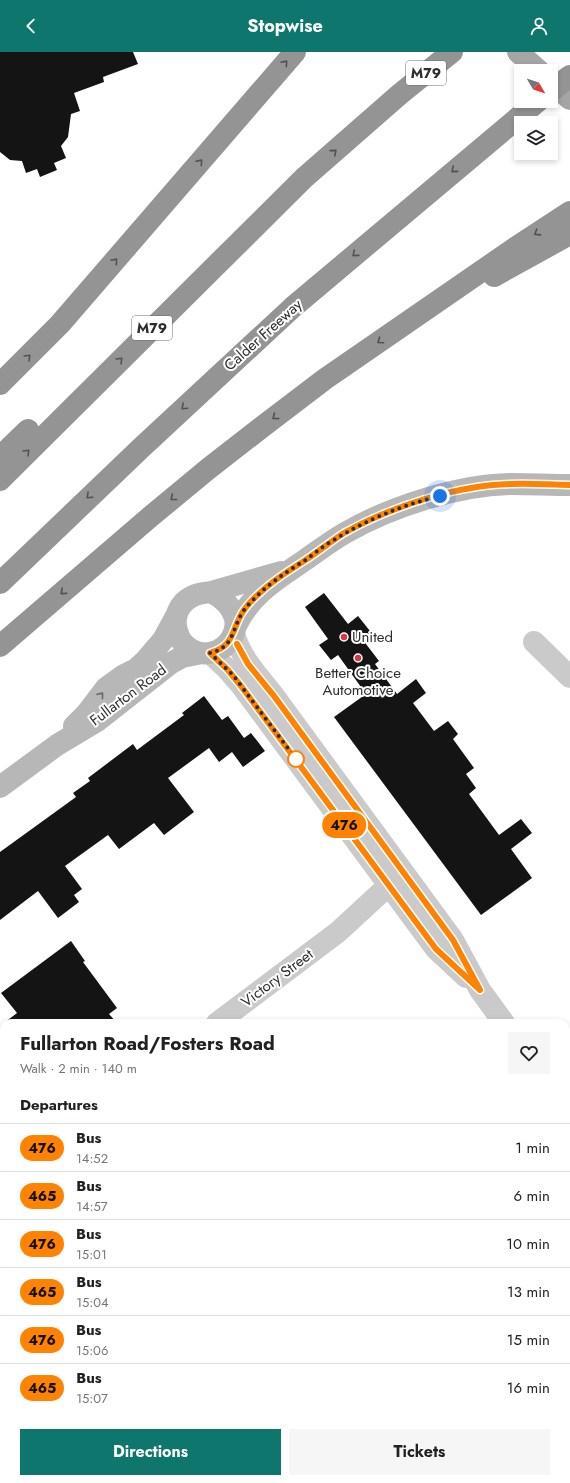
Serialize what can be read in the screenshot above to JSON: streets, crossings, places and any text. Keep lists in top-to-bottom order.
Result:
{
  "streets": {
    "highway": ["M79", "Calder Freeway"],
    "main road": ["Fullarton Road"],
    "street": ["Victory Street"]
  },
  "places": ["United", "Better Choice Automotive"],
  "lines": ["bus line 476"],
  "north": "bottom right",
  "page": {
    "header": "Stopwise",
    "on_map": "476",
    "heading": [
      ["Fullarton Road/Fosters Road", "Walk · 2 min · 140 m"],
      "Departures"
    ],
    "list": [
      {
        "mark": "476",
        "name": "Bus",
        "note": "14:52",
        "value": "1 min"
      },
      {
        "mark": "465",
        "name": "Bus",
        "note": "14:57",
        "value": "6 min"
      },
      {
        "mark": "476",
        "name": "Bus",
        "note": "15:01",
        "value": "10 min"
      },
      {
        "mark": "465",
        "name": "Bus",
        "note": "15:04",
        "value": "13 min"
      },
      {
        "mark": "476",
        "name": "Bus",
        "note": "15:06",
        "value": "15 min"
      },
      {
        "mark": "465",
        "name": "Bus",
        "note": "15:07",
        "value": "16 min"
      }
    ],
    "buttons": ["Directions", "Tickets"]
  }
}
